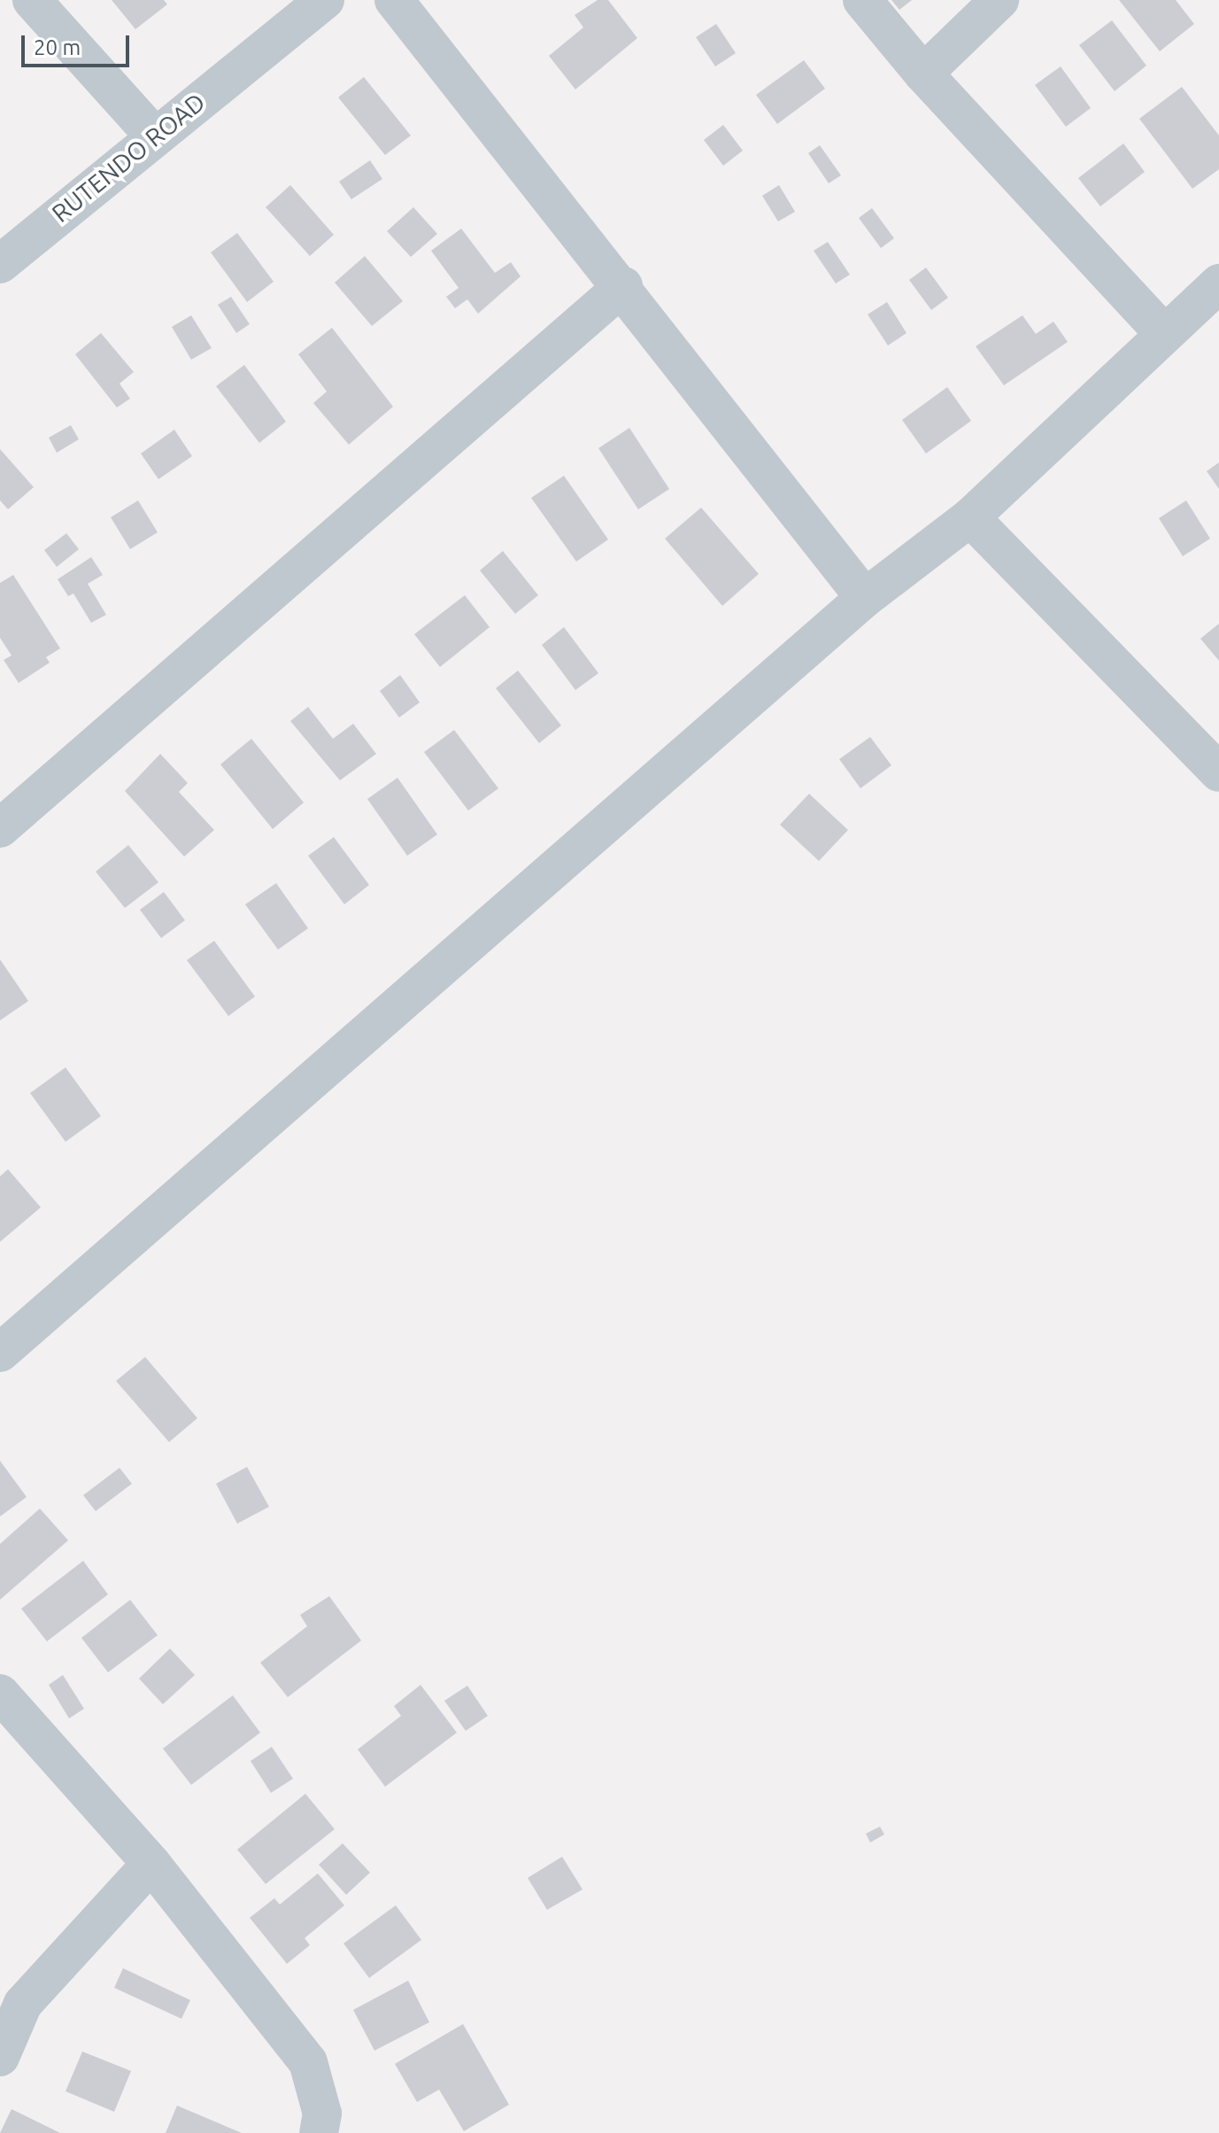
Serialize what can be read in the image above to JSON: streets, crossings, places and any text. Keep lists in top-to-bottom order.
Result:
{
  "streets": {
    "street": ["RUTENDO ROAD"]
  },
  "scale_bar": "20 m"
}
